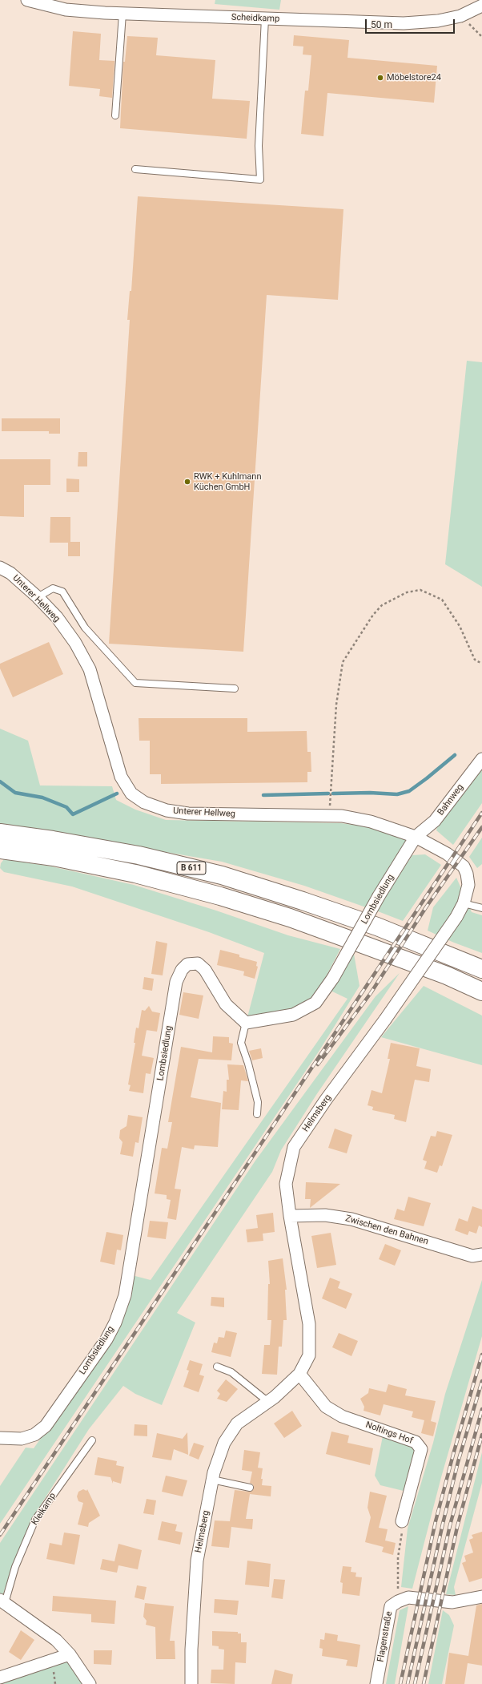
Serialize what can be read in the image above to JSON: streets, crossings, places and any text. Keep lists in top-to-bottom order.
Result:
{
  "streets": {
    "highway": ["B 611"],
    "street": [
      "Scheidkamp",
      "Unterer Hellweg",
      "Bahnweg",
      "Lombsiedlung",
      "Helmsberg",
      "Zwischen den Bahnen",
      "Noltings Hof",
      "Kleikamp",
      "Flagenstraße"
    ]
  },
  "crossings": [
    ["Unterer Hellweg", "Bahnweg"],
    ["Unterer Hellweg", "Lombsiedlung"],
    ["Unterer Hellweg", "Helmsberg"],
    ["Bahnweg", "Lombsiedlung"],
    ["Helmsberg", "Zwischen den Bahnen"],
    ["Helmsberg", "Noltings Hof"]
  ],
  "places": ["Möbelstore24", "RWK + Kuhlmann Küchen GmbH"],
  "scale_bar": "50 m"
}
